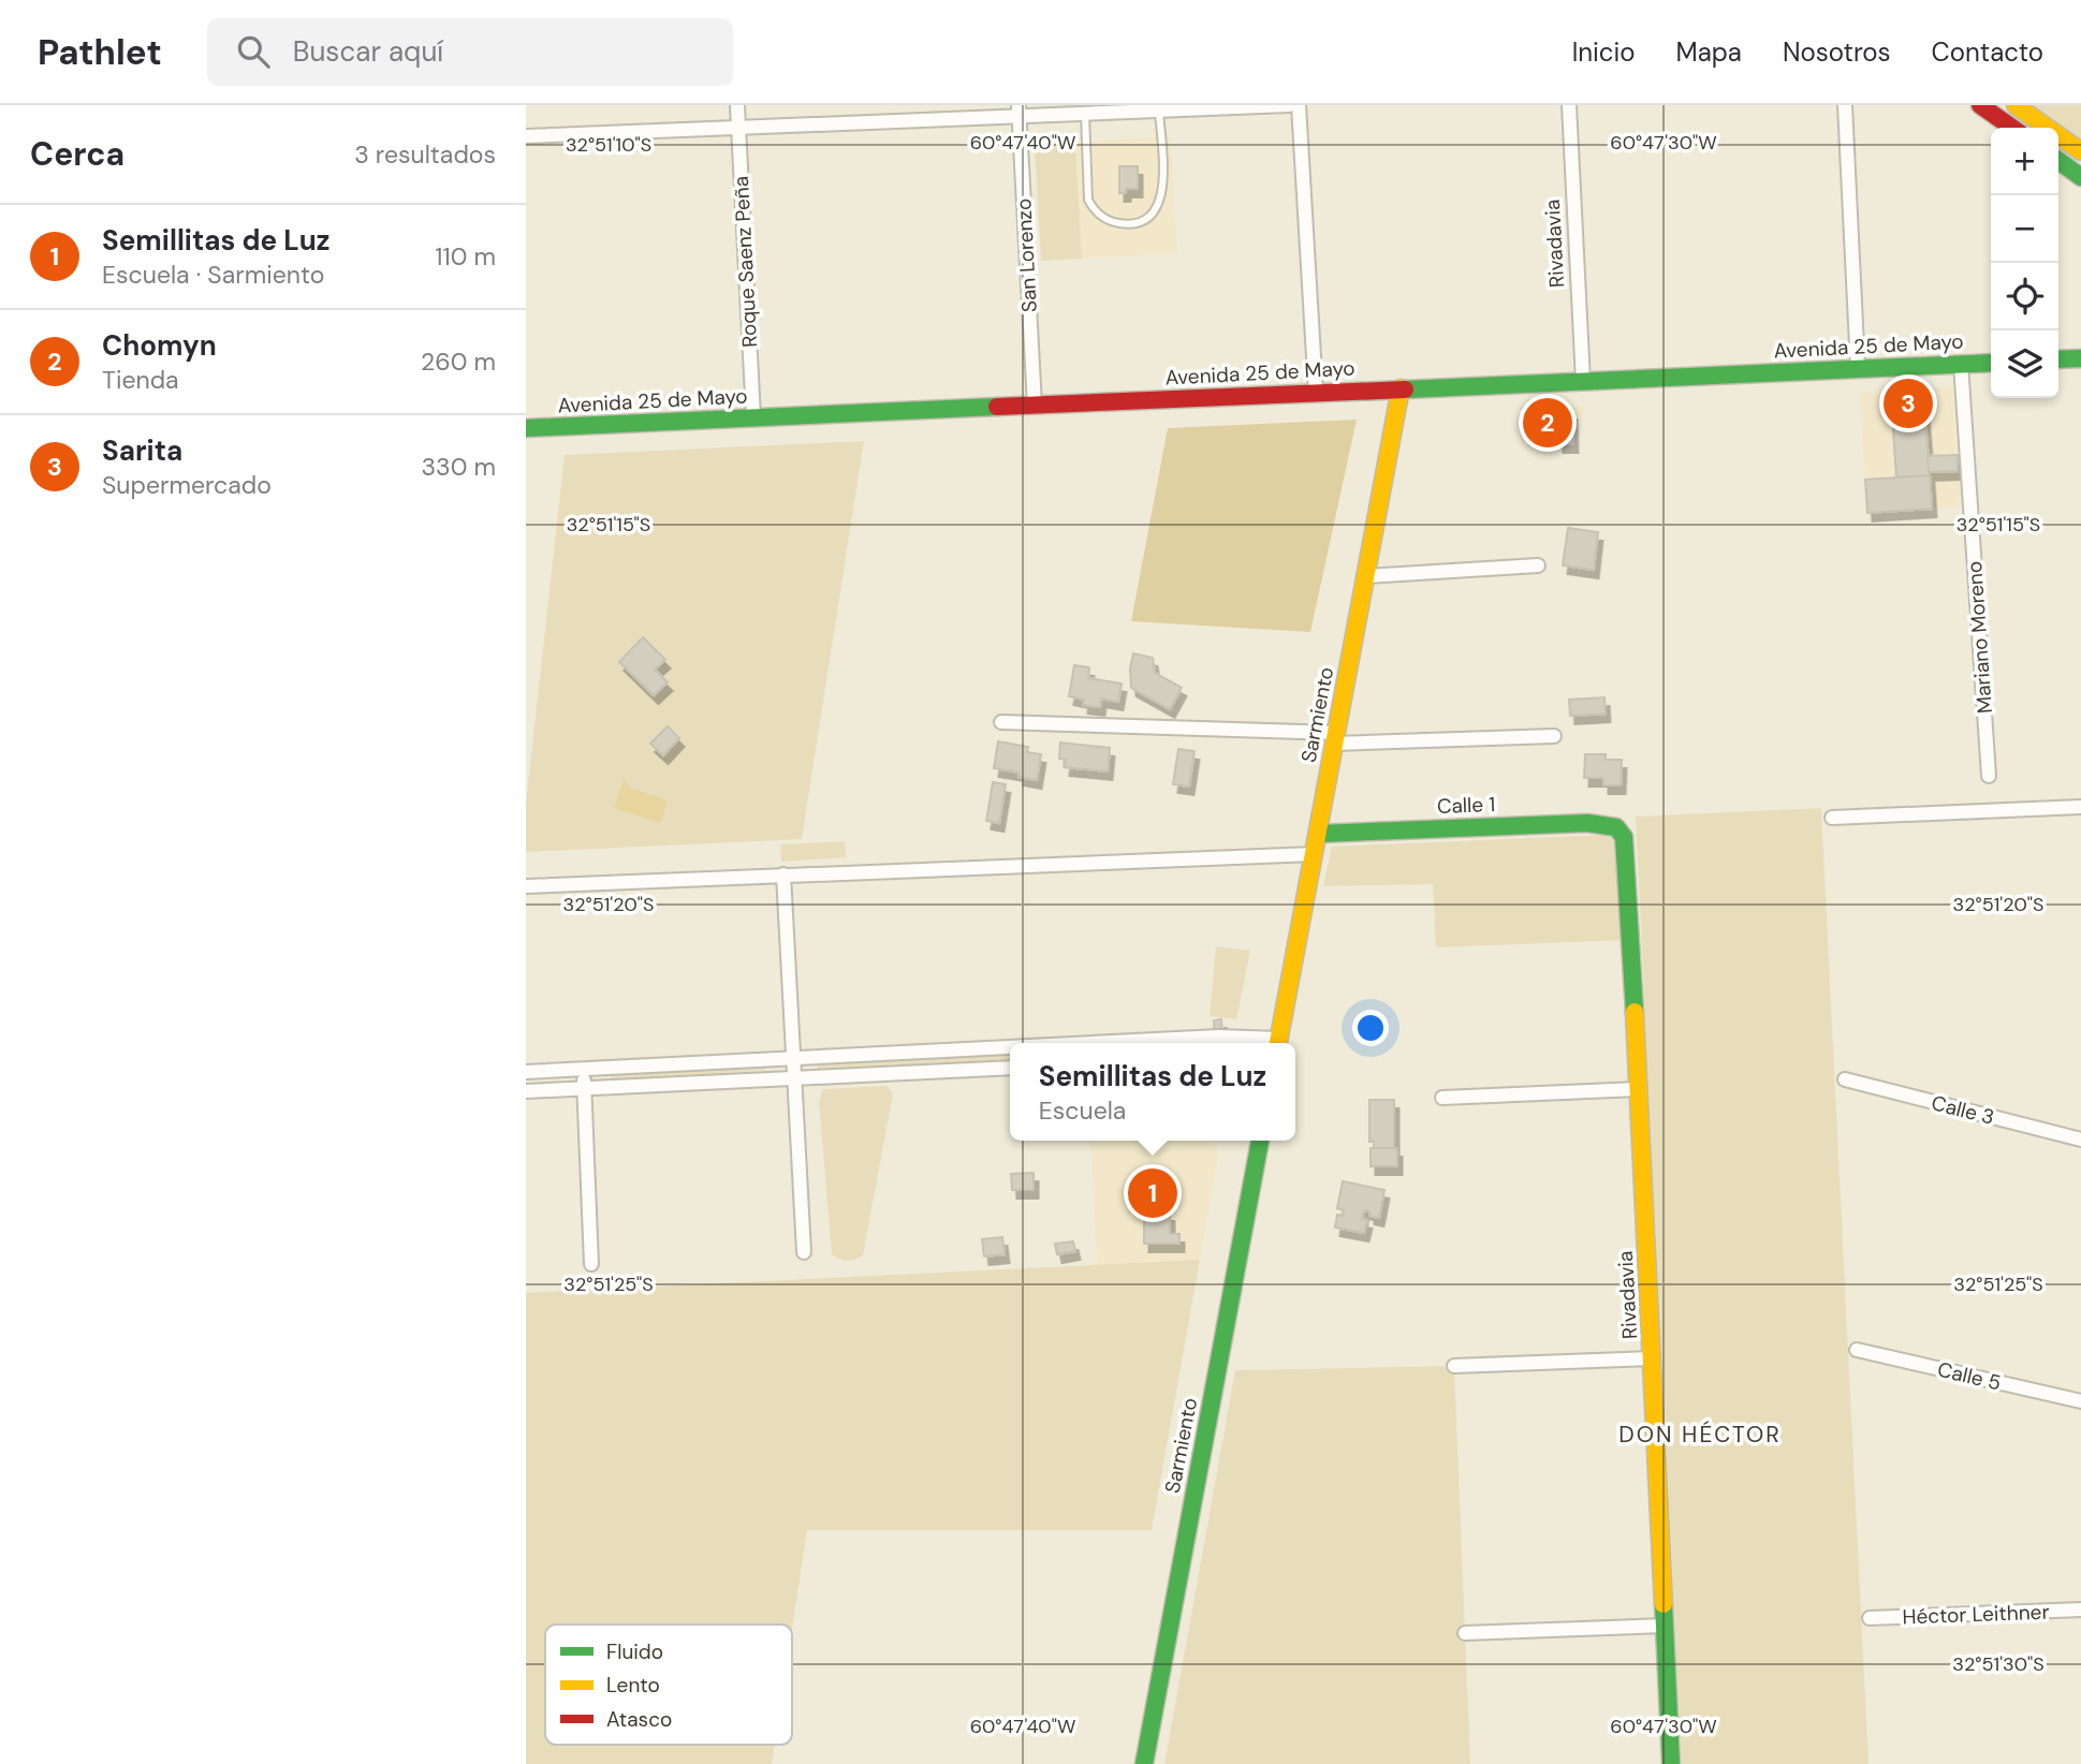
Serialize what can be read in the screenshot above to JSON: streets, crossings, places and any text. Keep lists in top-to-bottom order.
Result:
{
  "streets": {
    "street": [
      "Rivadavia",
      "San Lorenzo",
      "Roque Saenz Peña",
      "Avenida 25 de Mayo",
      "Mariano Moreno",
      "Sarmiento",
      "Calle 1",
      "Calle 3",
      "Calle 5",
      "Héctor Leithner"
    ]
  },
  "crossings": [
    ["Rivadavia", "Avenida 25 de Mayo"],
    ["Rivadavia", "Calle 1"],
    ["San Lorenzo", "Avenida 25 de Mayo"],
    ["Roque Saenz Peña", "Avenida 25 de Mayo"],
    ["Avenida 25 de Mayo", "Mariano Moreno"],
    ["Avenida 25 de Mayo", "Sarmiento"],
    ["Sarmiento", "Calle 1"]
  ],
  "districts": ["DON HÉCTOR"],
  "legend": ["Fluido", "Lento", "Atasco"],
  "page": {
    "header": "Pathlet",
    "search": "Buscar aquí",
    "nav": [
      "Inicio",
      "Mapa",
      "Nosotros",
      "Contacto"
    ],
    "heading": ["Cerca", "3 resultados"],
    "map_buttons": ["+", "−"],
    "list": [
      {
        "mark": "1",
        "name": "Semillitas de Luz",
        "note": "Escuela · Sarmiento",
        "value": "110 m"
      },
      {
        "mark": "2",
        "name": "Chomyn",
        "note": "Tienda",
        "value": "260 m"
      },
      {
        "mark": "3",
        "name": "Sarita",
        "note": "Supermercado",
        "value": "330 m"
      }
    ],
    "pins": ["3", "2", "1"],
    "popup": ["Semillitas de Luz", "Escuela"]
  },
  "coordinates": [
    "60°47'40\"W",
    "60°47'30\"W",
    "32°51'10\"S",
    "32°51'15\"S",
    "32°51'20\"S",
    "32°51'25\"S",
    "32°51'30\"S"
  ]
}
